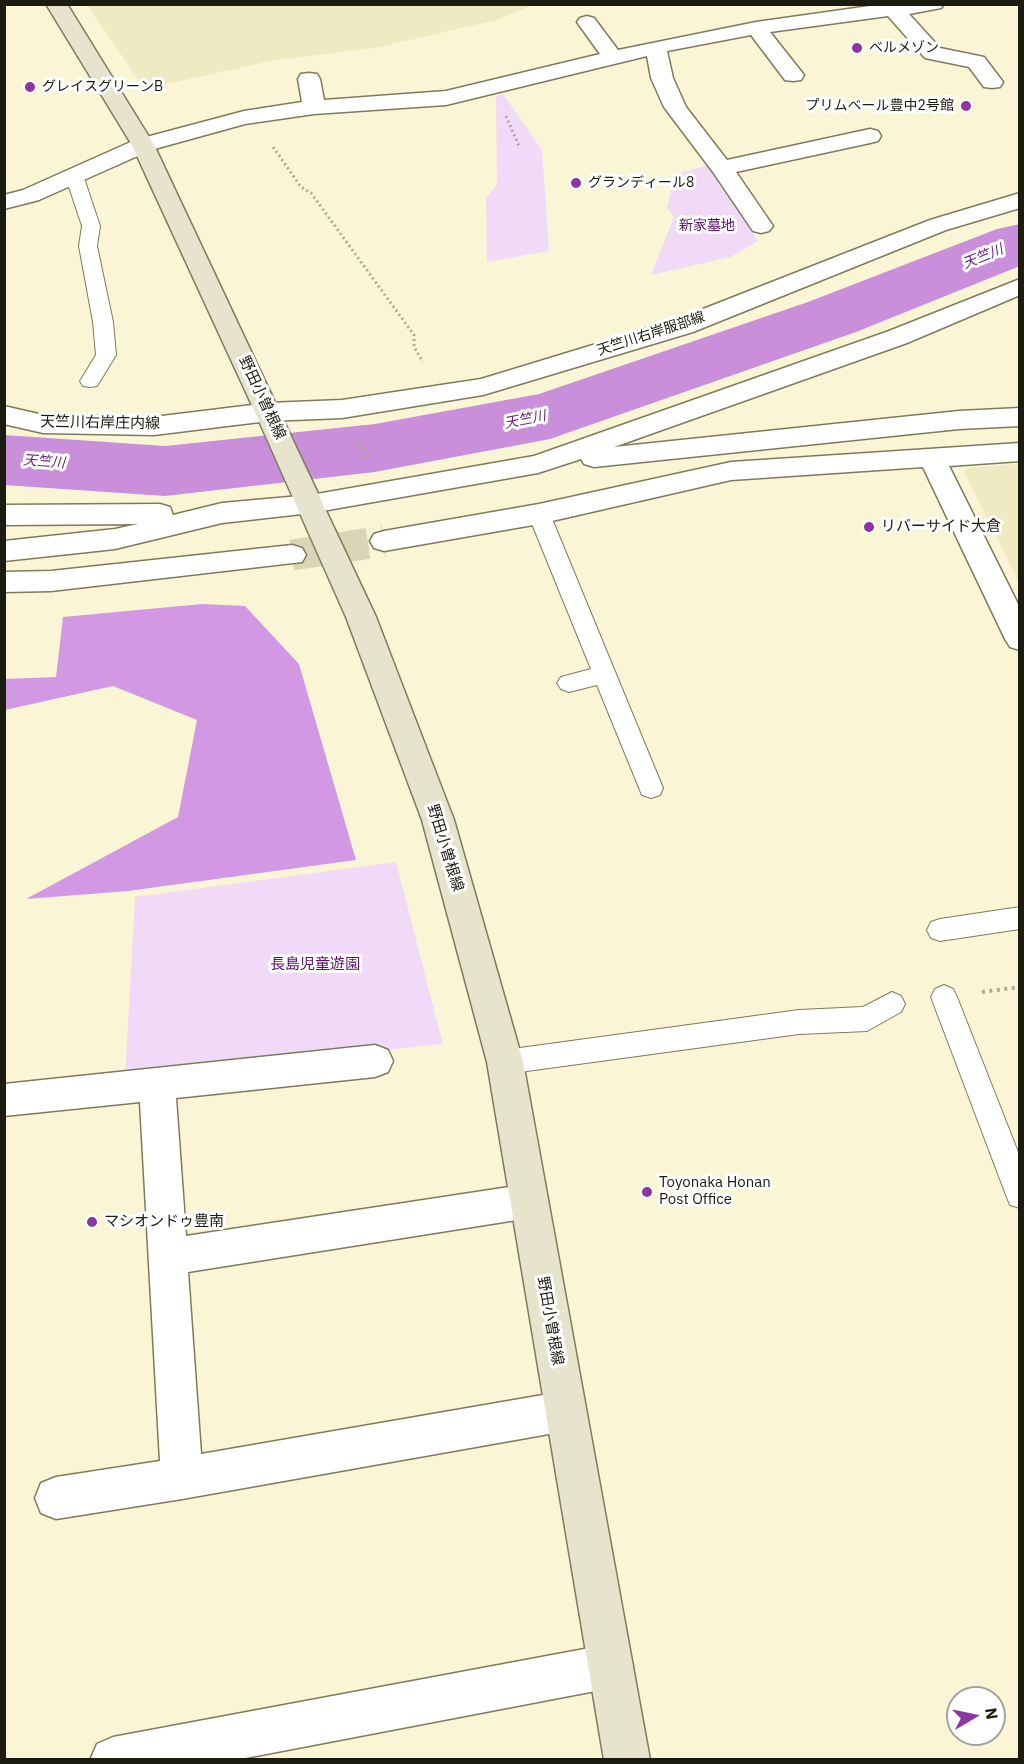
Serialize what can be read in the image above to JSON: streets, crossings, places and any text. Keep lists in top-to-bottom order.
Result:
{
  "streets": {
    "street": ["天竺川右岸服部線", "野田小曽根線", "天竺川右岸庄内線"]
  },
  "crossings": [
    ["天竺川右岸服部線", "野田小曽根線"],
    ["天竺川右岸服部線", "天竺川右岸庄内線"],
    ["野田小曽根線", "天竺川右岸庄内線"]
  ],
  "water": ["天竺川"],
  "parks": ["新家墓地", "長島児童遊園"],
  "places": [
    "ベルメゾン",
    "グレイスグリーンB",
    "プリムベール豊中2号館",
    "グランディール8",
    "リバーサイド大倉",
    "Toyonaka Honan Post Office",
    "マシオンドゥ豊南"
  ],
  "north": "right"
}
